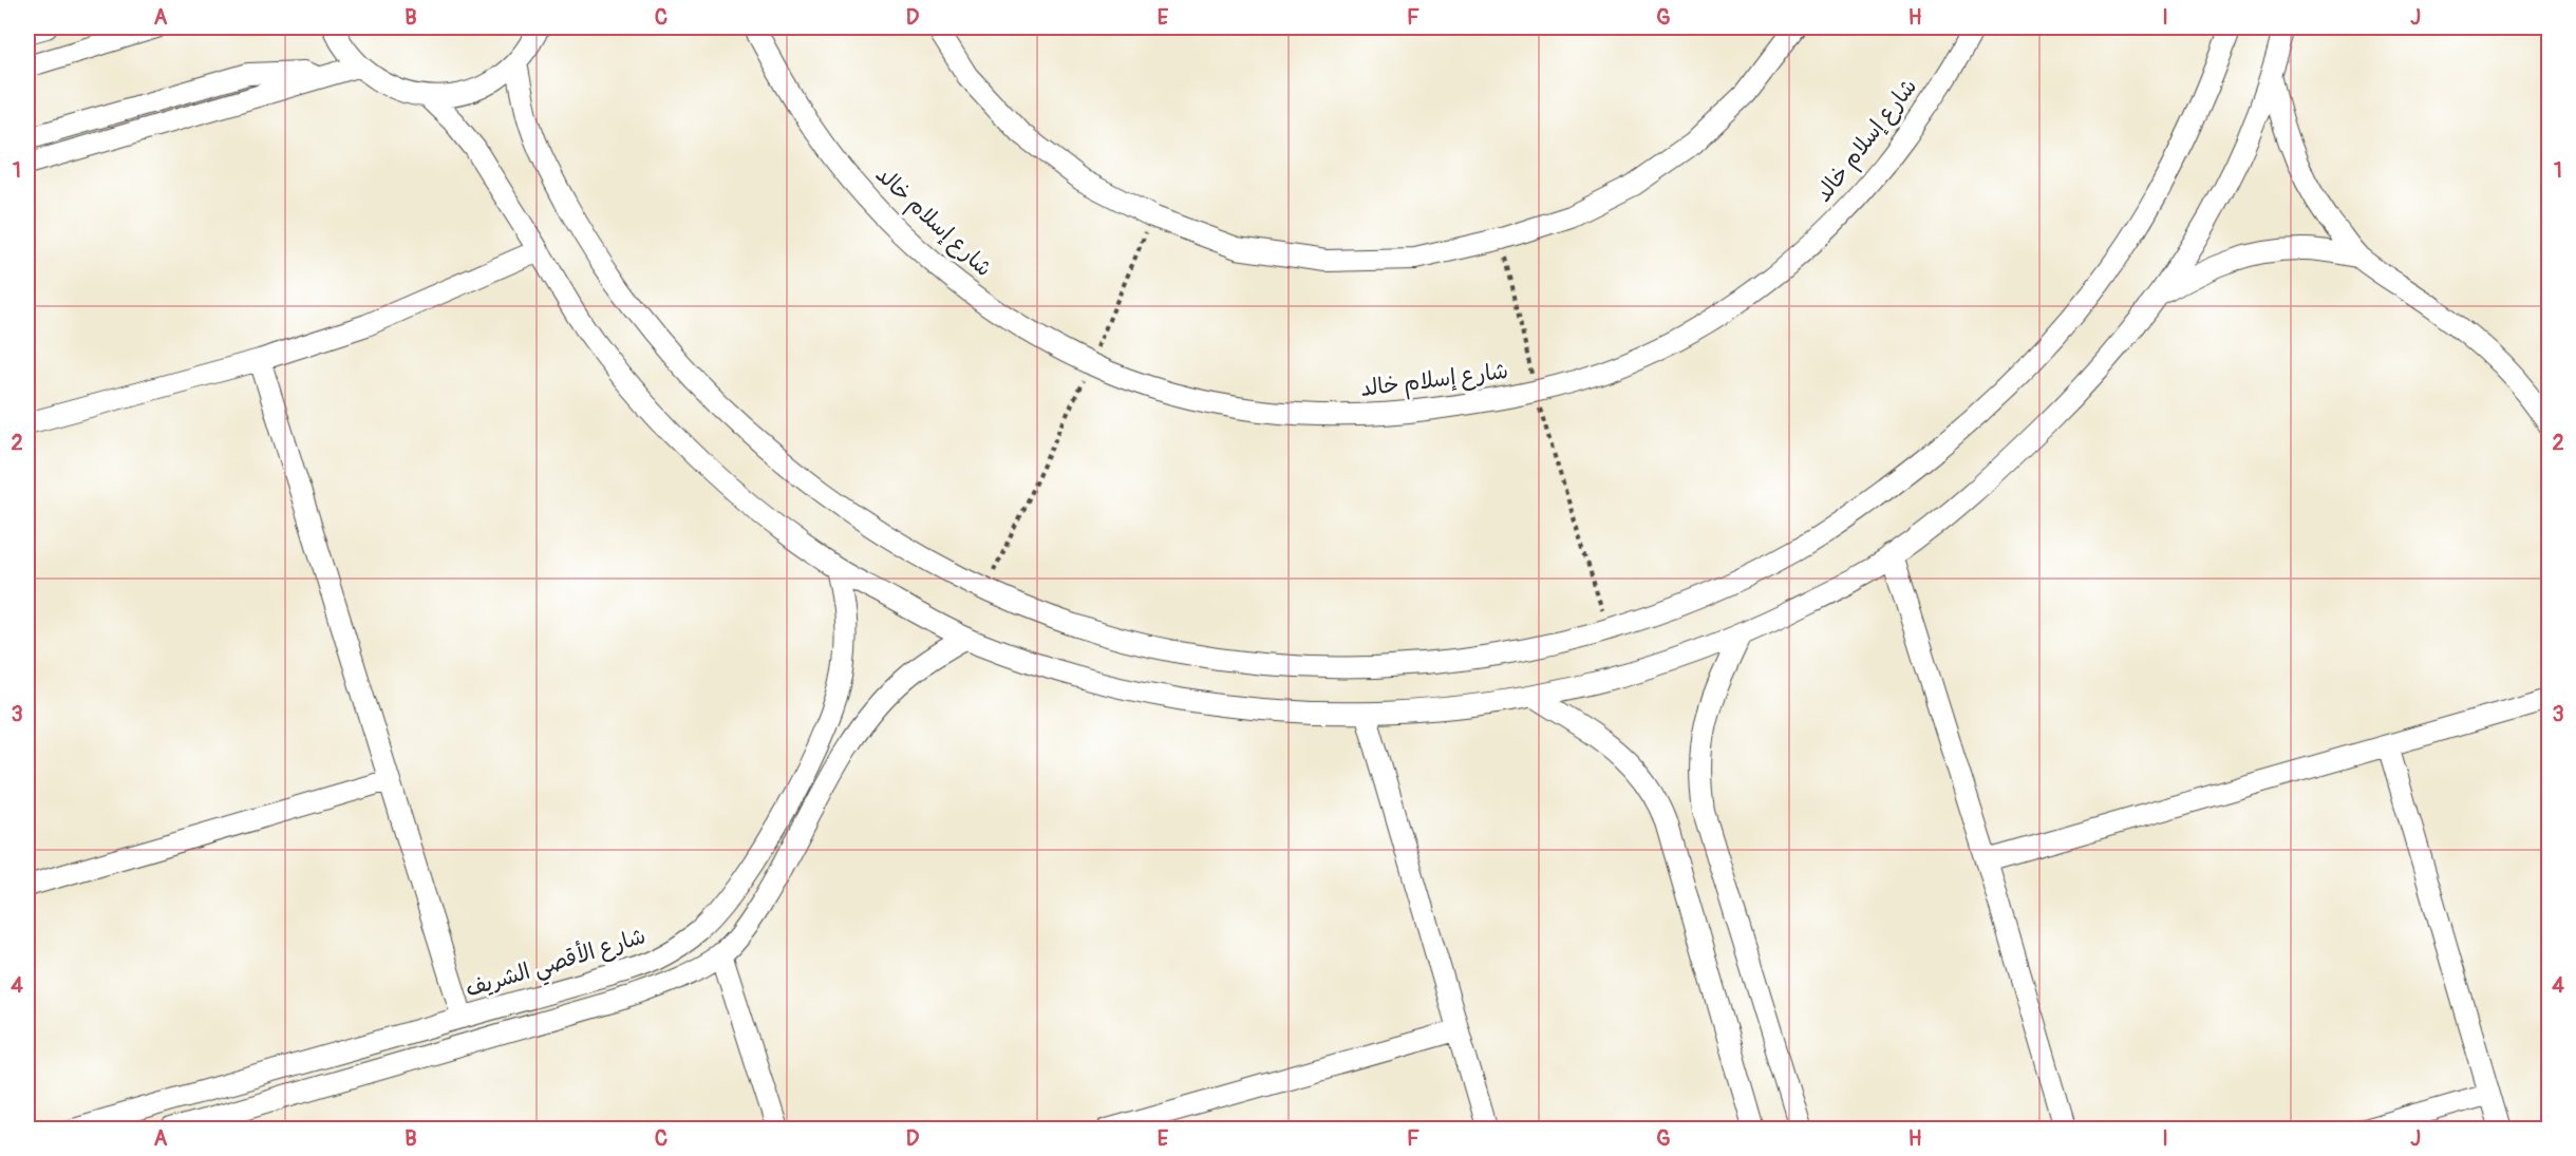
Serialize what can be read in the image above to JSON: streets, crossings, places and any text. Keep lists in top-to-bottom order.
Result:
{
  "streets": {
    "street": ["شارع إسلام خالد", "شارع الأقصي الشريف"]
  },
  "grid": {
    "columns": [
      "A",
      "B",
      "C",
      "D",
      "E",
      "F",
      "G",
      "H",
      "I",
      "J"
    ],
    "rows": [
      "1",
      "2",
      "3",
      "4"
    ]
  }
}
